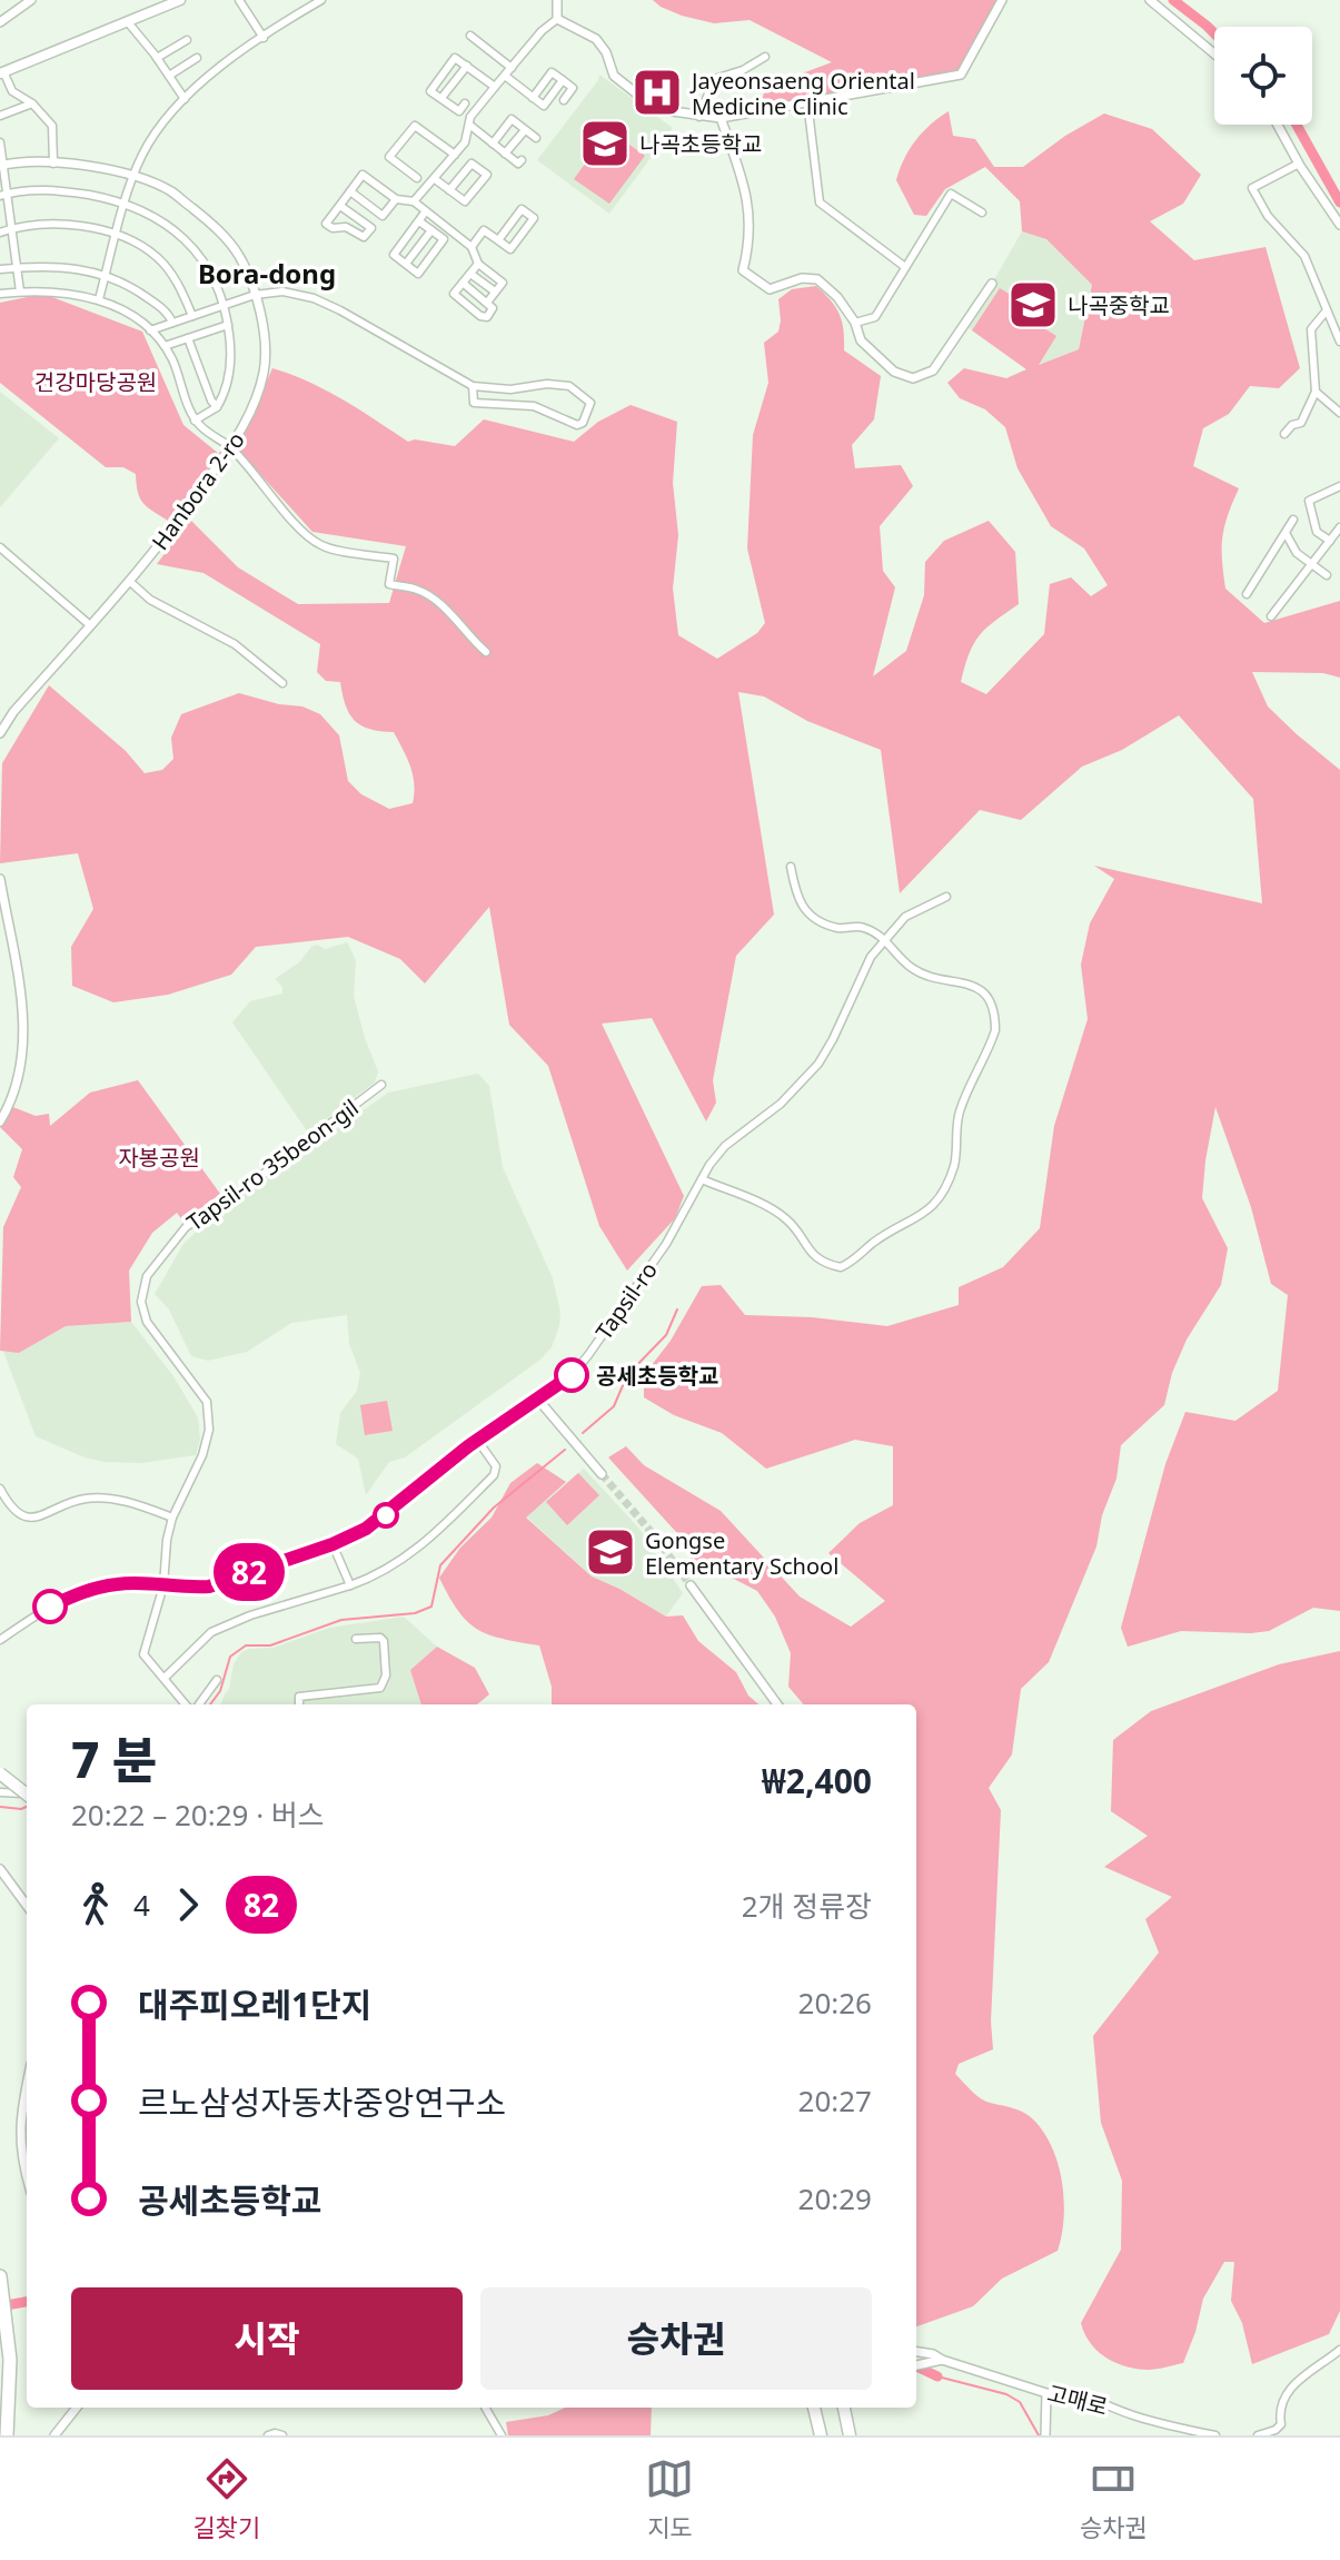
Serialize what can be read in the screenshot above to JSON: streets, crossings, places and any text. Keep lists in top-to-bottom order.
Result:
{
  "streets": {
    "street": [
      "Hanbora 2-ro",
      "Tapsil-ro 35beon-gil",
      "Tapsil-ro",
      "고매로"
    ]
  },
  "crossings": [
    ["Tapsil-ro 35beon-gil", "Tapsil-ro"]
  ],
  "districts": ["Bora-dong"],
  "parks": ["건강마당공원", "자봉공원"],
  "places": {
    "hospital": ["Jayeonsaeng Oriental Medicine Clinic"],
    "school or university": ["나곡초등학교", "나곡중학교", "Gongse Elementary School"],
    "other": ["공세초등학교"]
  },
  "lines": ["bus line 82"],
  "page": {
    "on_map": "82",
    "heading": ["7 분", "20:22 – 20:29 · 버스", "₩2,400"],
    "legs": ["4", "82", "2개 정류장"],
    "list": [
      {
        "name": "대주피오레1단지",
        "value": "20:26"
      },
      {
        "name": "르노삼성자동차중앙연구소",
        "value": "20:27"
      },
      {
        "name": "공세초등학교",
        "value": "20:29"
      }
    ],
    "buttons": ["시작", "승차권"],
    "tabs": ["길찾기", "지도", "승차권"]
  }
}
